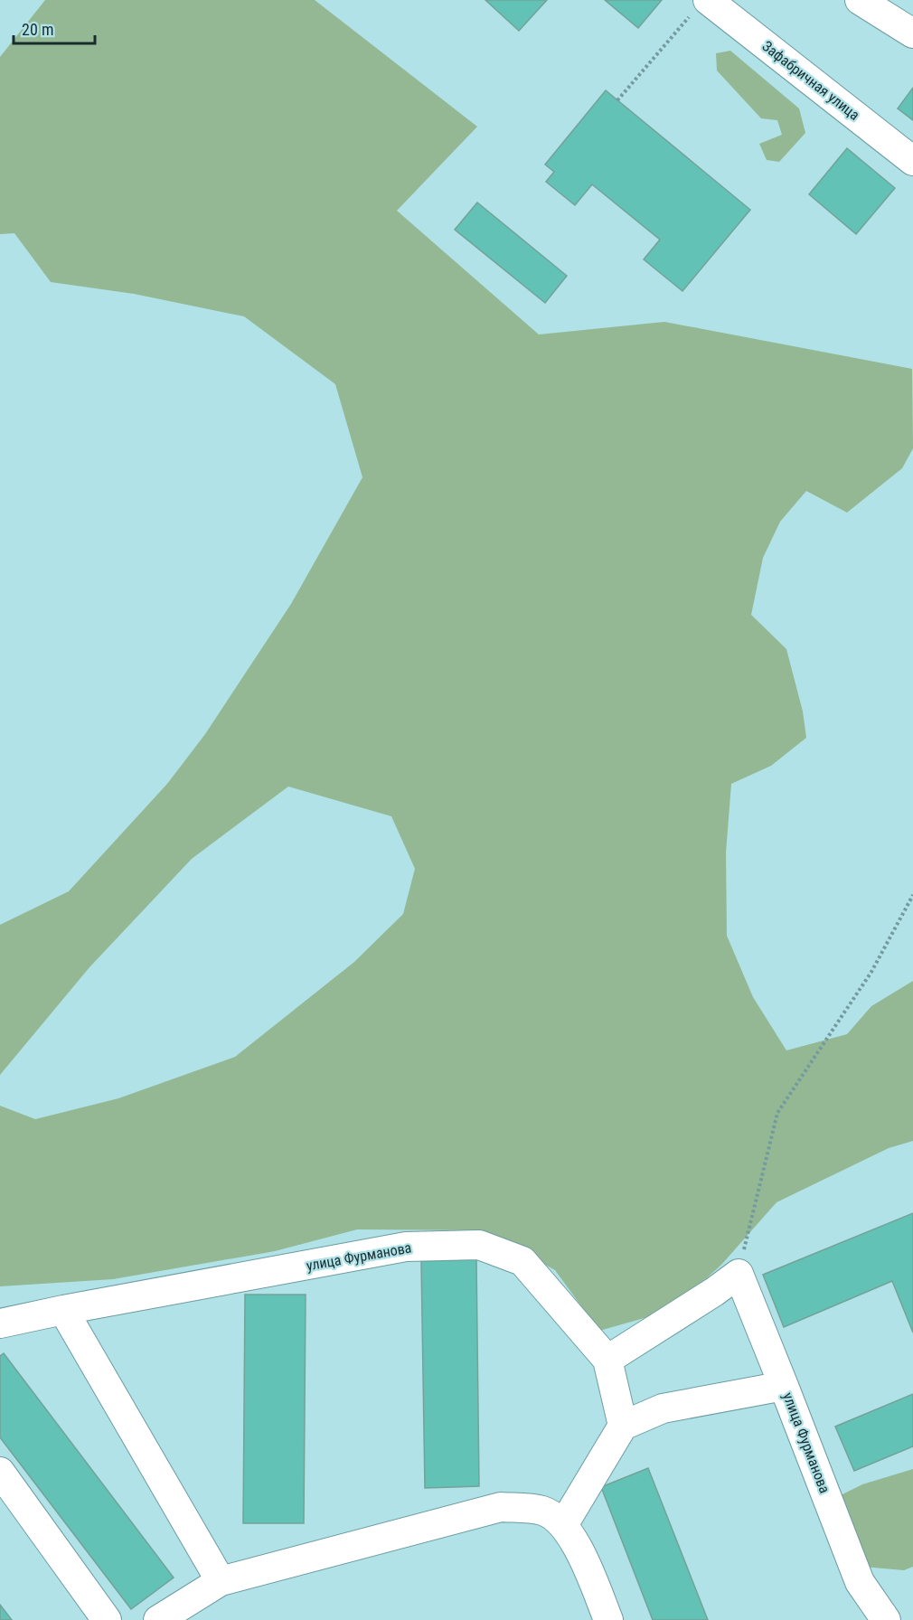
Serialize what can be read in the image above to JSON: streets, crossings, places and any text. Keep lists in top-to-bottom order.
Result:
{
  "streets": {
    "street": ["Зафабричная улица", "улица Фурманова"]
  },
  "scale_bar": "20 m"
}
